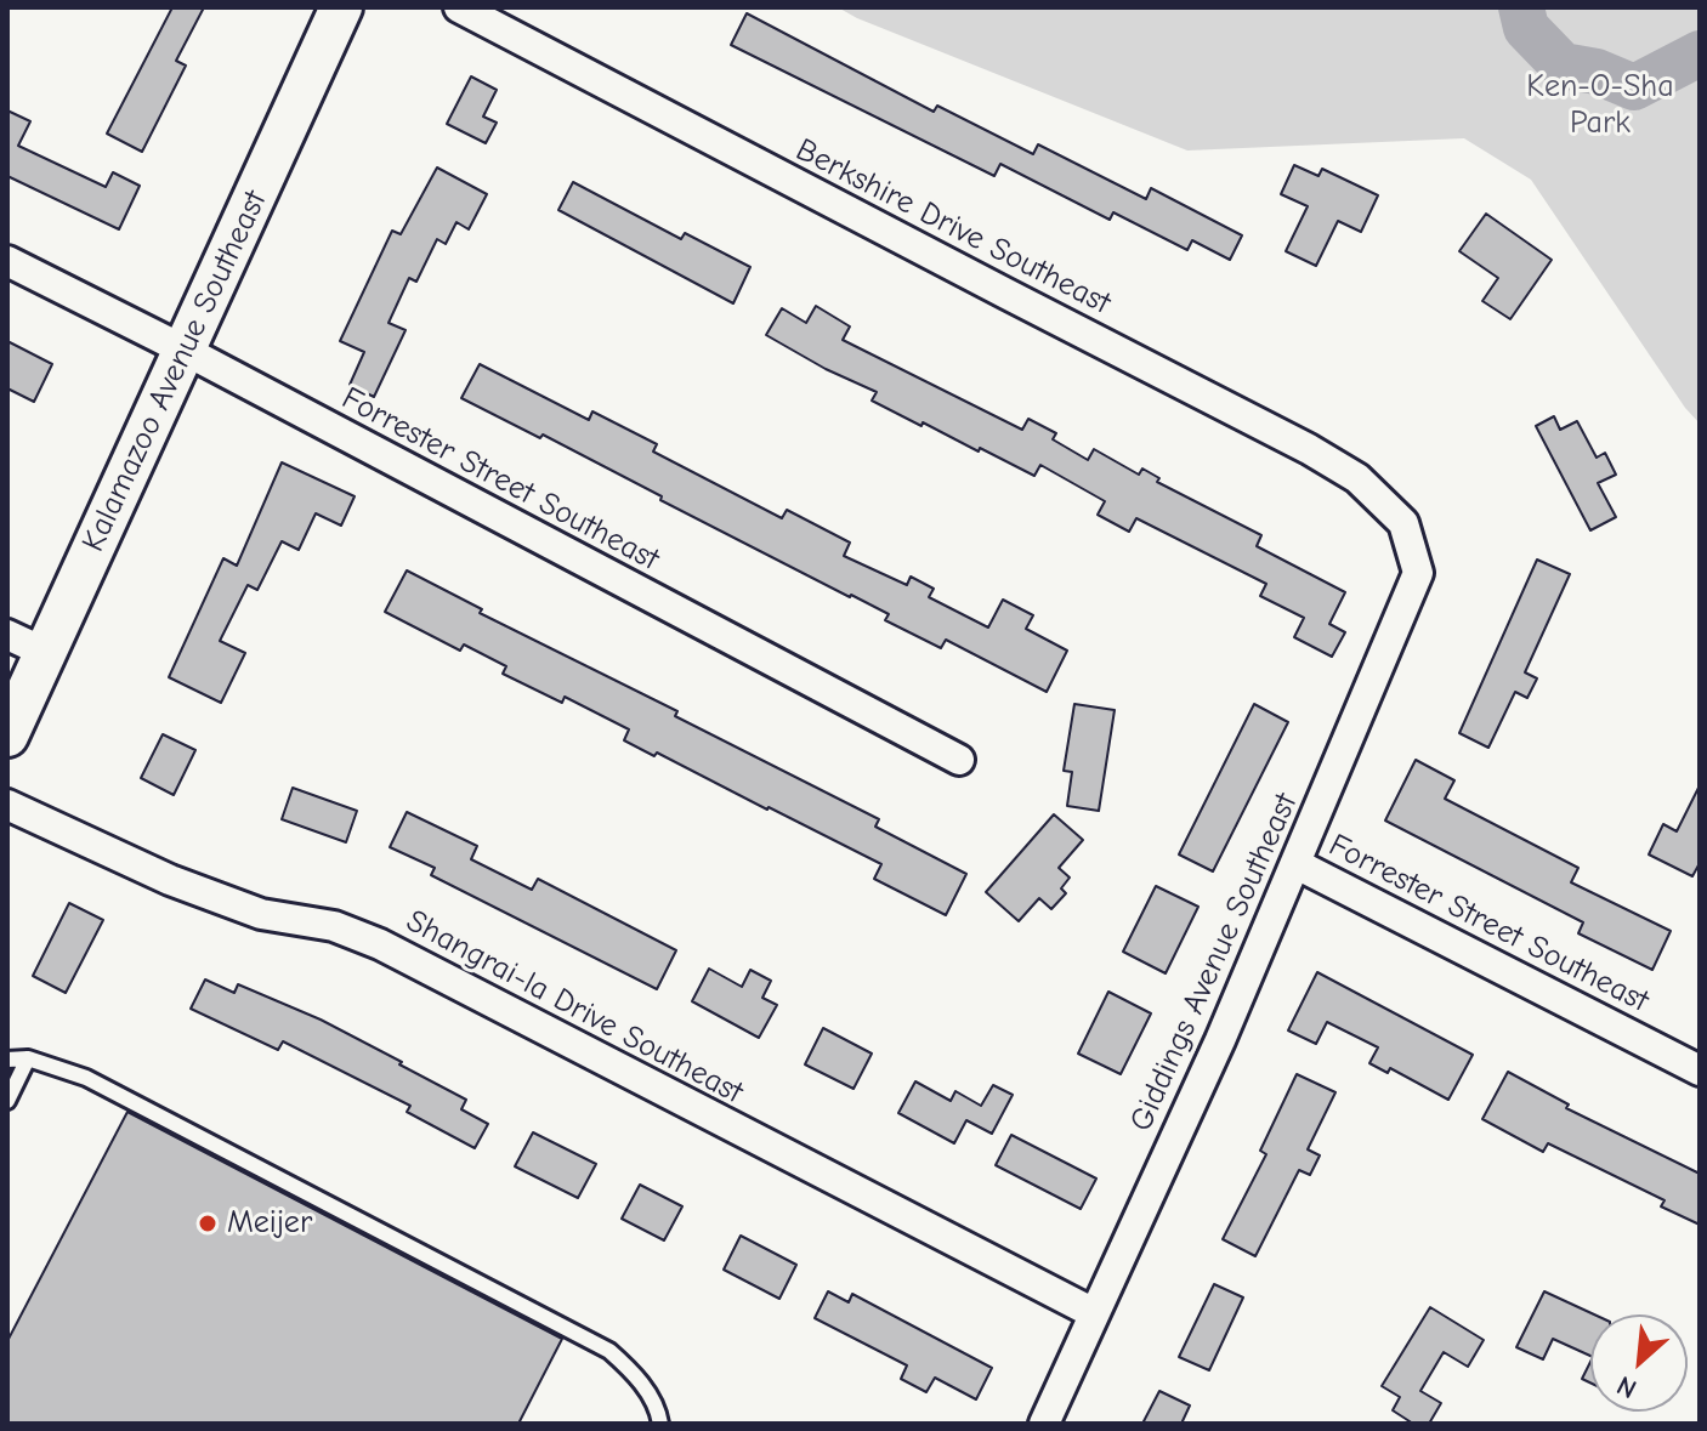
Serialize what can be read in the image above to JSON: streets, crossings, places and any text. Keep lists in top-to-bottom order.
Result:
{
  "streets": {
    "main road": ["Kalamazoo Avenue Southeast"],
    "street": [
      "Berkshire Drive Southeast",
      "Forrester Street Southeast",
      "Giddings Avenue Southeast",
      "Shangrai-la Drive Southeast"
    ]
  },
  "crossings": [
    ["Berkshire Drive Southeast", "Giddings Avenue Southeast"],
    ["Kalamazoo Avenue Southeast", "Forrester Street Southeast"],
    ["Forrester Street Southeast", "Giddings Avenue Southeast"],
    ["Giddings Avenue Southeast", "Shangrai-la Drive Southeast"]
  ],
  "parks": ["Ken-O-Sha Park"],
  "places": ["Meijer"],
  "north": "bottom left"
}
